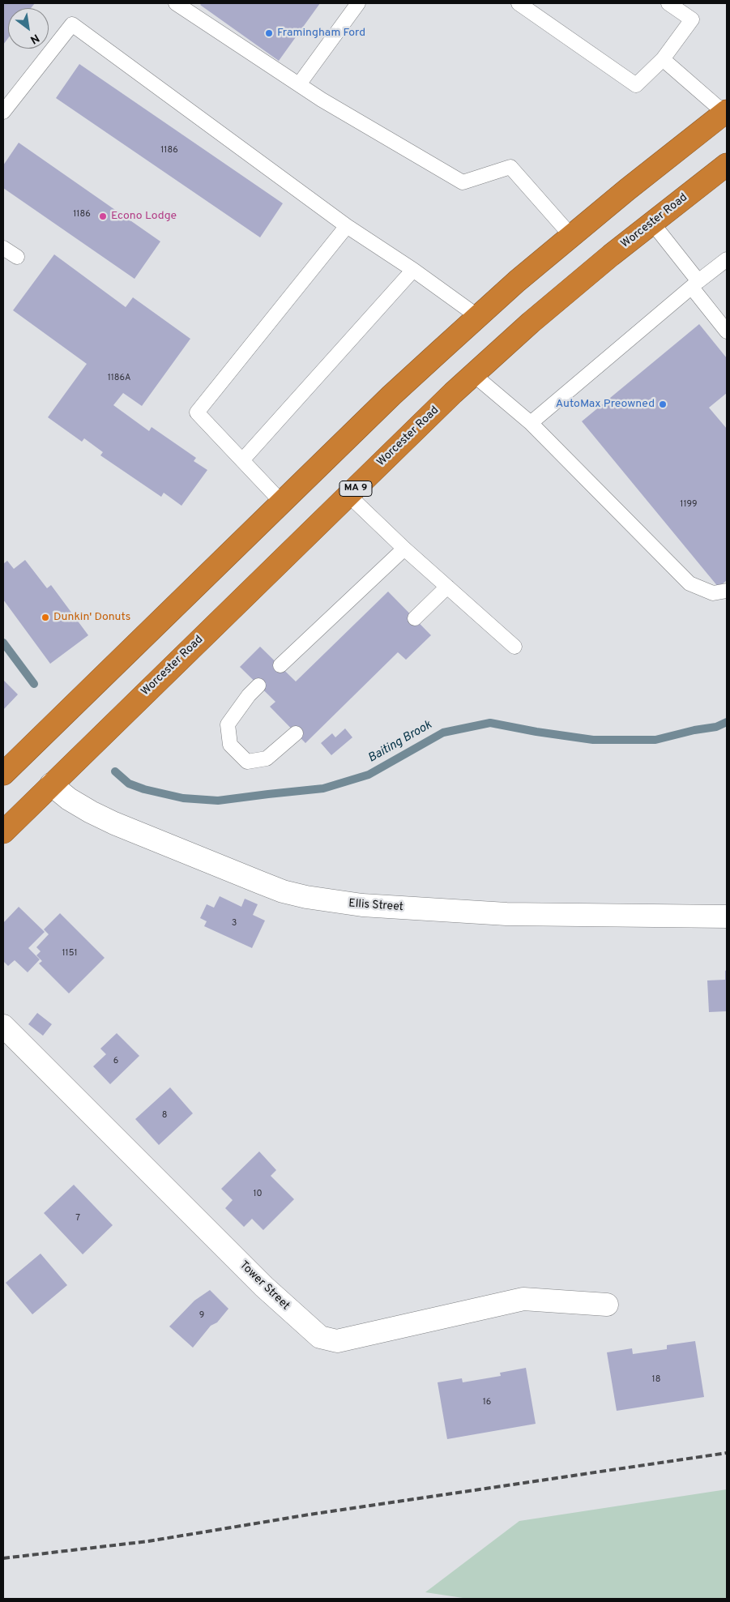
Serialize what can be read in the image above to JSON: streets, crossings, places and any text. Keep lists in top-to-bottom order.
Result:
{
  "streets": {
    "highway": ["Worcester Road", "MA 9"],
    "street": ["Ellis Street", "Tower Street"]
  },
  "crossings": [
    ["Worcester Road", "Ellis Street"]
  ],
  "water": ["Baiting Brook"],
  "places": [
    "Framingham Ford",
    "Econo Lodge",
    "AutoMax Preowned",
    "Dunkin' Donuts"
  ],
  "house_numbers": [
    "1186",
    "1186",
    "1186A",
    "1199",
    "3",
    "1151",
    "6",
    "8",
    "10",
    "7",
    "9",
    "18",
    "16"
  ],
  "north": "bottom right"
}
